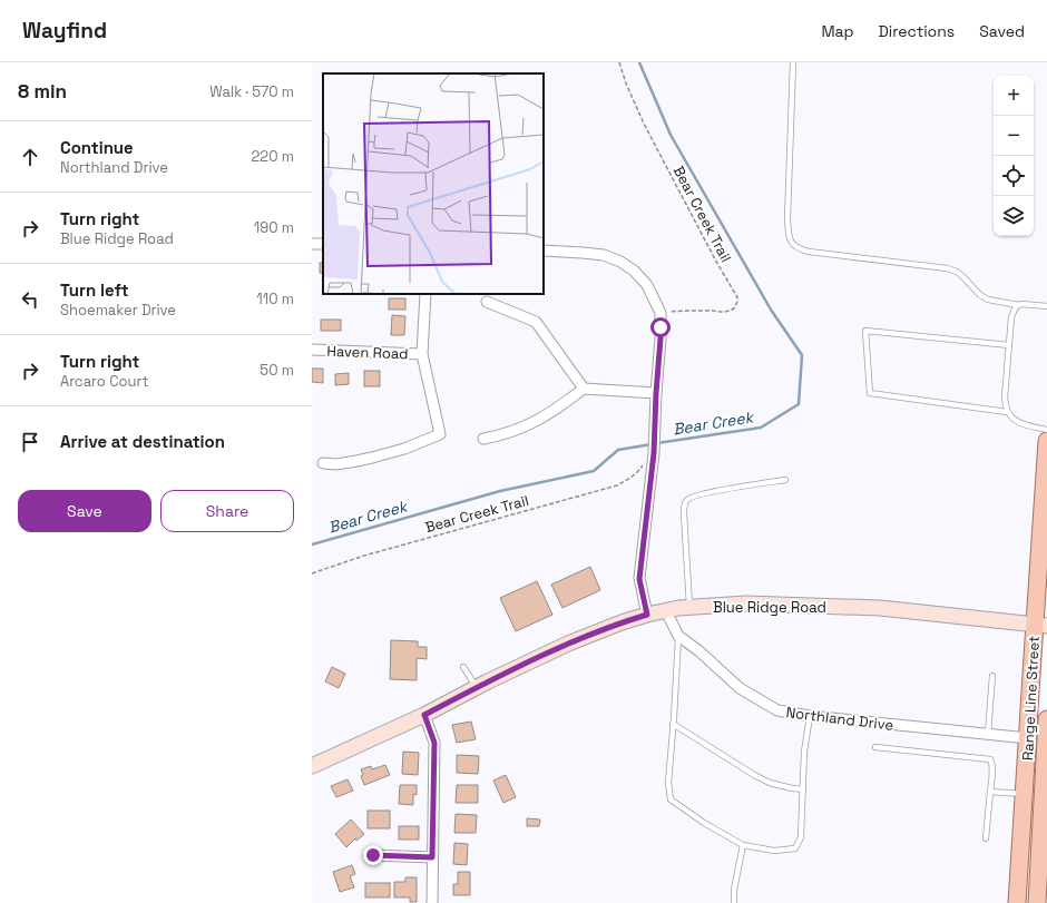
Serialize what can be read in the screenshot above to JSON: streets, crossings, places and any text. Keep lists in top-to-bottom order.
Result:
{
  "streets": {
    "main road": ["Range Line Street"],
    "street": ["Haven Road", "Blue Ridge Road", "Northland Drive"],
    "path": ["Bear Creek Trail"]
  },
  "crossings": [
    ["Blue Ridge Road", "Range Line Street"],
    ["Blue Ridge Road", "Northland Drive"],
    ["Range Line Street", "Northland Drive"]
  ],
  "water": ["Bear Creek"],
  "page": {
    "header": "Wayfind",
    "nav": ["Map", "Directions", "Saved"],
    "heading": ["8 min", "Walk · 570 m"],
    "map_buttons": ["+", "−"],
    "list": [
      ["Continue", "Northland Drive", "220 m"],
      ["Turn right", "Blue Ridge Road", "190 m"],
      ["Turn left", "Shoemaker Drive", "110 m"],
      ["Turn right", "Arcaro Court", "50 m"],
      "Arrive at destination"
    ],
    "buttons": ["Save", "Share"]
  }
}
